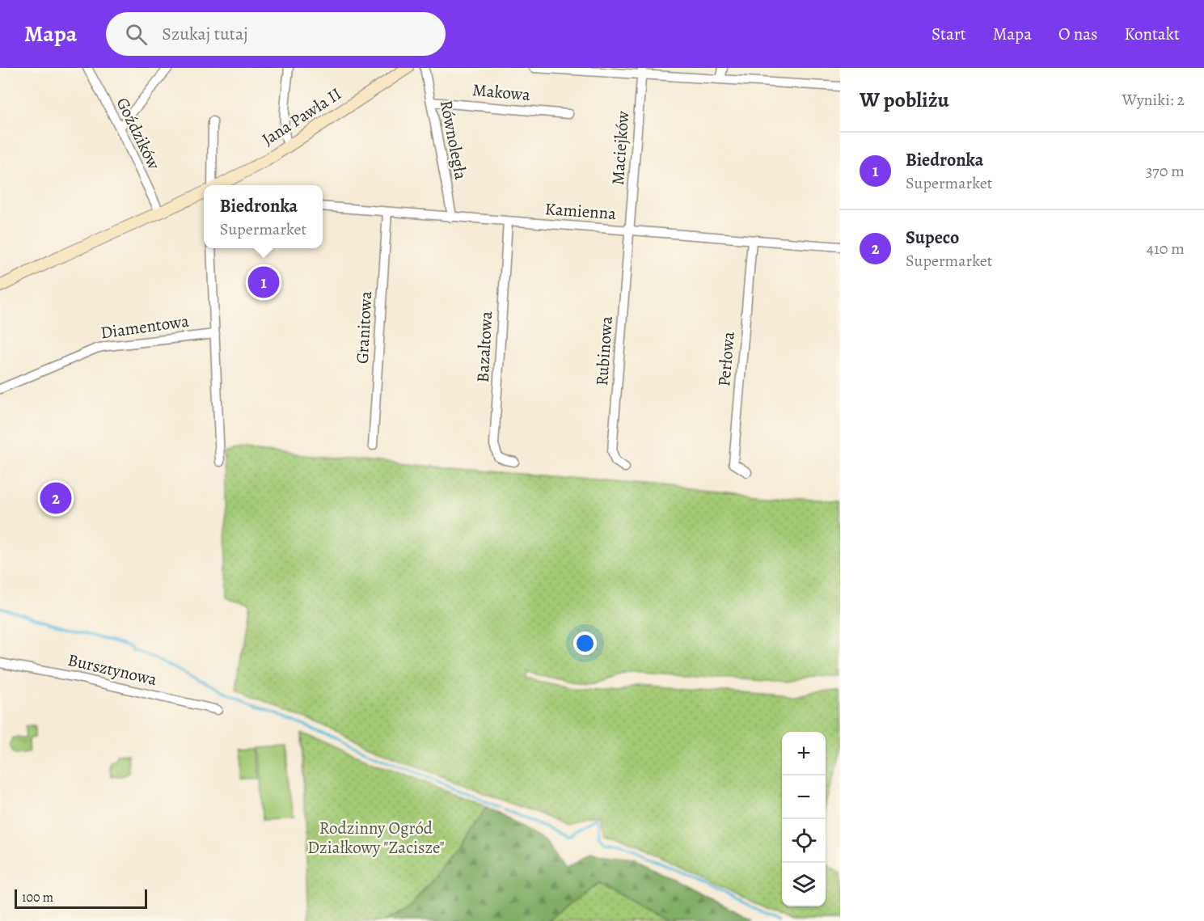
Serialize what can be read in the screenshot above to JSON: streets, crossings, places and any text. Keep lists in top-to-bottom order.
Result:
{
  "streets": {
    "street": [
      "Makowa",
      "Jana Pawła II",
      "Goździków",
      "Równoległa",
      "Maciejków",
      "Kamienna",
      "Diamentowa",
      "Granitowa",
      "Bazaltowa",
      "Rubinowa",
      "Perłowa",
      "Bursztynowa"
    ]
  },
  "crossings": [
    ["Makowa", "Równoległa"],
    ["Równoległa", "Kamienna"],
    ["Maciejków", "Kamienna"],
    ["Maciejków", "Rubinowa"],
    ["Kamienna", "Granitowa"],
    ["Kamienna", "Bazaltowa"],
    ["Kamienna", "Rubinowa"],
    ["Kamienna", "Perłowa"]
  ],
  "parks": ["Rodzinny Ogród Działkowy \"Zacisze\""],
  "scale_bar": "100 m",
  "page": {
    "header": "Mapa",
    "search": "Szukaj tutaj",
    "nav": [
      "Start",
      "Mapa",
      "O nas",
      "Kontakt"
    ],
    "heading": ["W pobliżu", "Wyniki: 2"],
    "list": [
      {
        "mark": "1",
        "name": "Biedronka",
        "note": "Supermarket",
        "value": "370 m"
      },
      {
        "mark": "2",
        "name": "Supeco",
        "note": "Supermarket",
        "value": "410 m"
      }
    ],
    "popup": ["Biedronka", "Supermarket"],
    "pins": ["1", "2"],
    "map_buttons": ["+", "−"],
    "scale": "100 m"
  }
}
